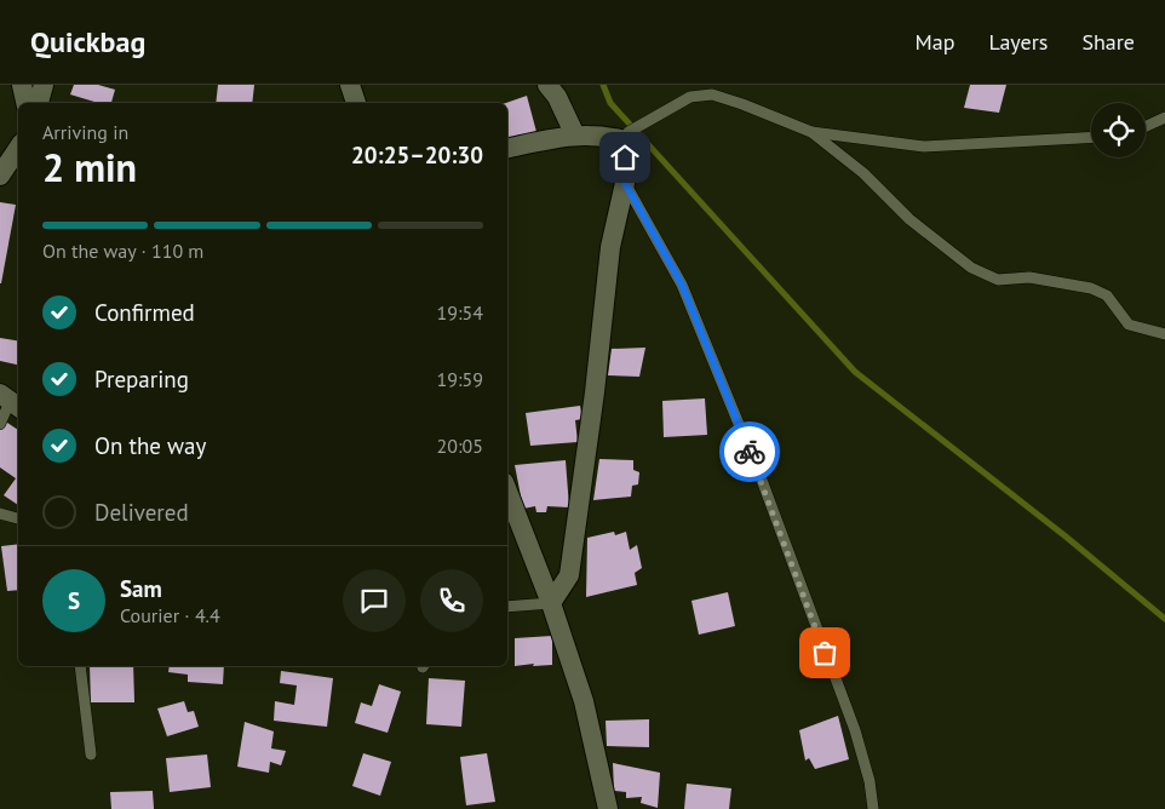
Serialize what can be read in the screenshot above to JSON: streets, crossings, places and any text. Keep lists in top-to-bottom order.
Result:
{
  "page": {
    "header": "Quickbag",
    "nav": ["Map", "Layers", "Share"],
    "heading": ["2 min", "Arriving in", "20:25–20:30"],
    "panel": ["Sam", "Courier · 4.4"],
    "bar": "On the way · 110 m",
    "list": [
      ["Confirmed", "19:54"],
      ["Preparing", "19:59"],
      ["On the way", "20:05"],
      "Delivered"
    ],
    "round": "S"
  }
}
